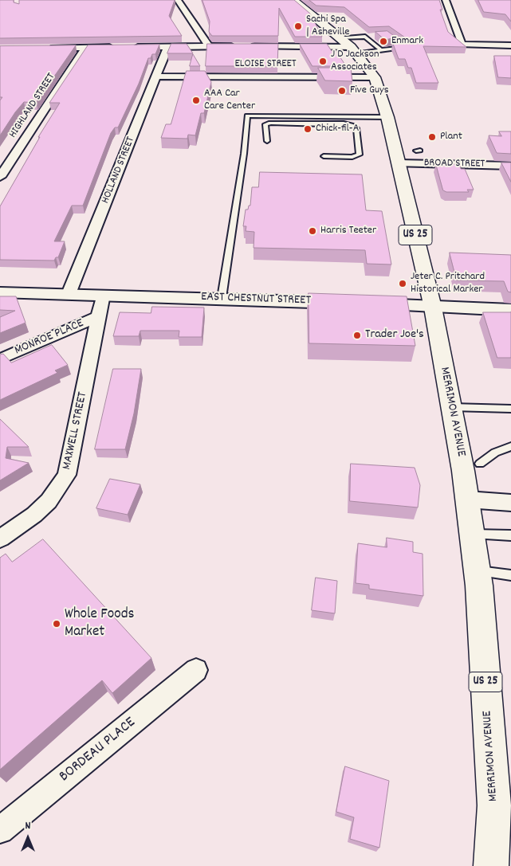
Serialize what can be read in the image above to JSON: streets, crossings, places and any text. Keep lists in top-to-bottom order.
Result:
{
  "streets": {
    "main road": ["US 25", "MERRIMON AVENUE"],
    "street": [
      "ELOISE STREET",
      "HIGHLAND STREET",
      "BROAD STREET",
      "HOLLAND STREET",
      "EAST CHESTNUT STREET",
      "MONROE PLACE",
      "MAXWELL STREET",
      "BORDEAU PLACE"
    ]
  },
  "crossings": [
    ["ELOISE STREET", "HOLLAND STREET"],
    ["ELOISE STREET", "MERRIMON AVENUE"],
    ["BROAD STREET", "MERRIMON AVENUE"],
    ["HOLLAND STREET", "EAST CHESTNUT STREET"],
    ["EAST CHESTNUT STREET", "MERRIMON AVENUE"],
    ["EAST CHESTNUT STREET", "MAXWELL STREET"],
    ["MONROE PLACE", "MAXWELL STREET"]
  ],
  "places": [
    "Sachi Spa | Asheville",
    "Enmark",
    "J D Jackson Associates",
    "Five Guys",
    "AAA Car Care Center",
    "Chick-fil-A",
    "Plant",
    "Harris Teeter",
    "Jeter C. Pritchard Historical Marker",
    "Trader Joe's",
    "Whole Foods Market"
  ],
  "north": "top"
}
